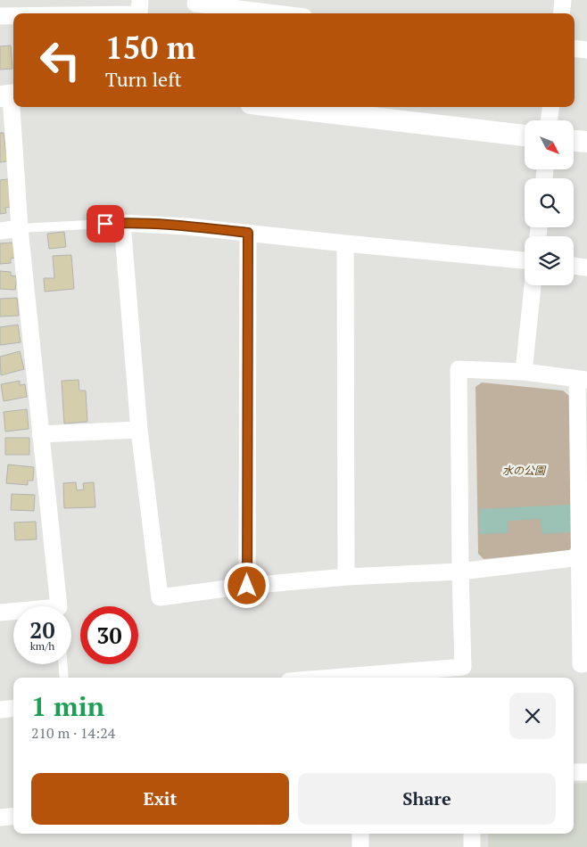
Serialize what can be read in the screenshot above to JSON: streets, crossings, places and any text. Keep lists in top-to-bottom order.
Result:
{
  "parks": ["水の公園"],
  "north": "bottom right",
  "page": {
    "turn": ["150 m", "Turn left"],
    "speed": "20 km/h",
    "limit": "30",
    "heading": ["1 min", "210 m · 14:24"],
    "buttons": ["Exit", "Share"]
  }
}
